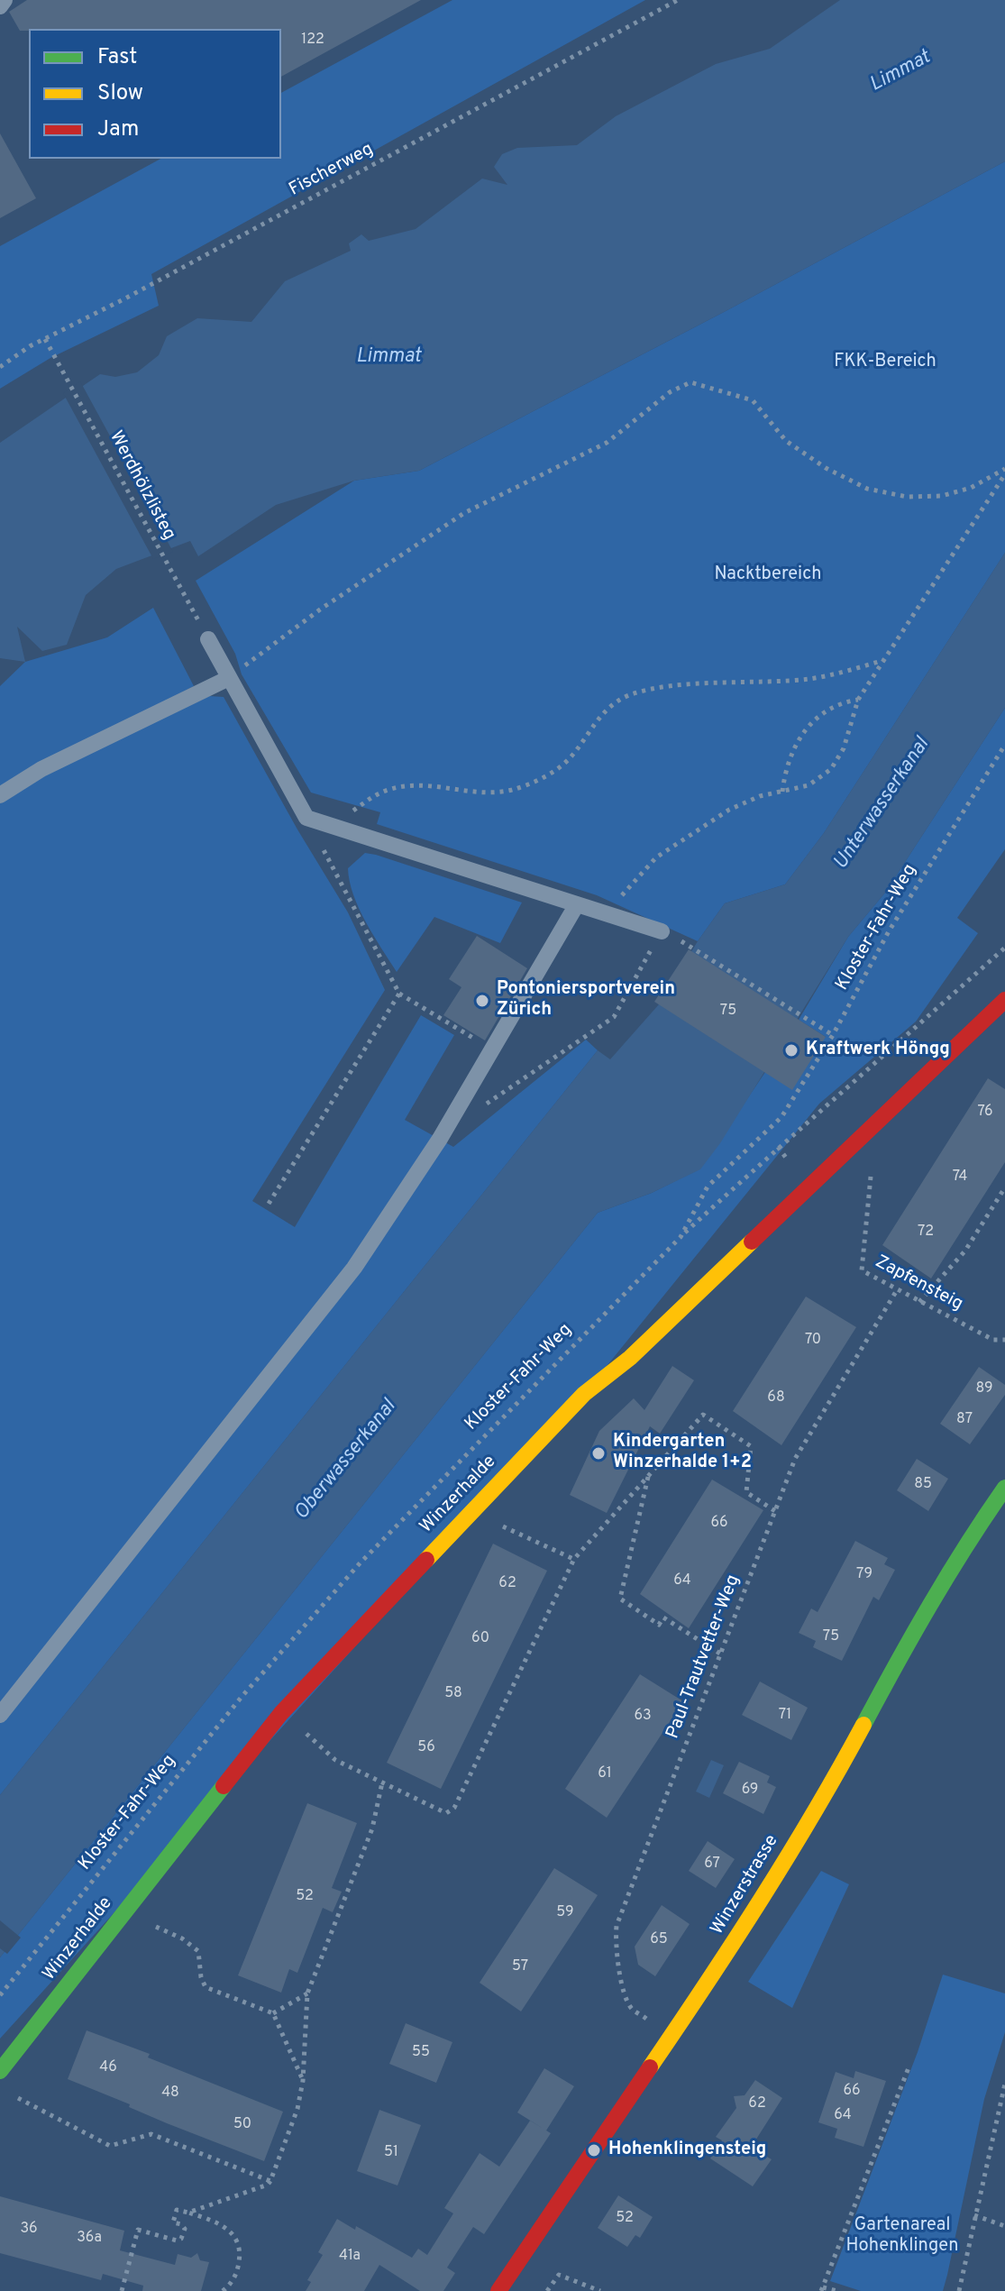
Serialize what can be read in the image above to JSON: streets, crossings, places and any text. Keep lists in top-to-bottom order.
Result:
{
  "streets": {
    "street": ["Winzerhalde", "Winzerstrasse"],
    "path": [
      "Fischerweg",
      "Werdhölzlisteg",
      "Kloster-Fahr-Weg",
      "Zapfensteig",
      "Paul-Trautvetter-Weg"
    ]
  },
  "crossings": [
    ["Fischerweg", "Werdhölzlisteg"],
    ["Zapfensteig", "Winzerhalde"],
    ["Zapfensteig", "Paul-Trautvetter-Weg"],
    ["Paul-Trautvetter-Weg", "Winzerstrasse"]
  ],
  "water": ["Limmat", "Unterwasserkanal", "Oberwasserkanal"],
  "parks": ["FKK-Bereich", "Nacktbereich", "Gartenareal Hohenklingen"],
  "places": [
    "Pontoniersportverein Zürich",
    "Kraftwerk Höngg",
    "Kindergarten Winzerhalde 1+2",
    "Hohenklingensteig"
  ],
  "house_numbers": [
    "122",
    "75",
    "76",
    "74",
    "72",
    "70",
    "89",
    "68",
    "87",
    "85",
    "66",
    "79",
    "64",
    "62",
    "75",
    "60",
    "58",
    "71",
    "63",
    "56",
    "61",
    "69",
    "67",
    "52",
    "59",
    "65",
    "57",
    "55",
    "46",
    "66",
    "48",
    "62",
    "64",
    "50",
    "51",
    "52",
    "36",
    "36a",
    "41a"
  ],
  "legend": ["Fast", "Slow", "Jam"]
}
